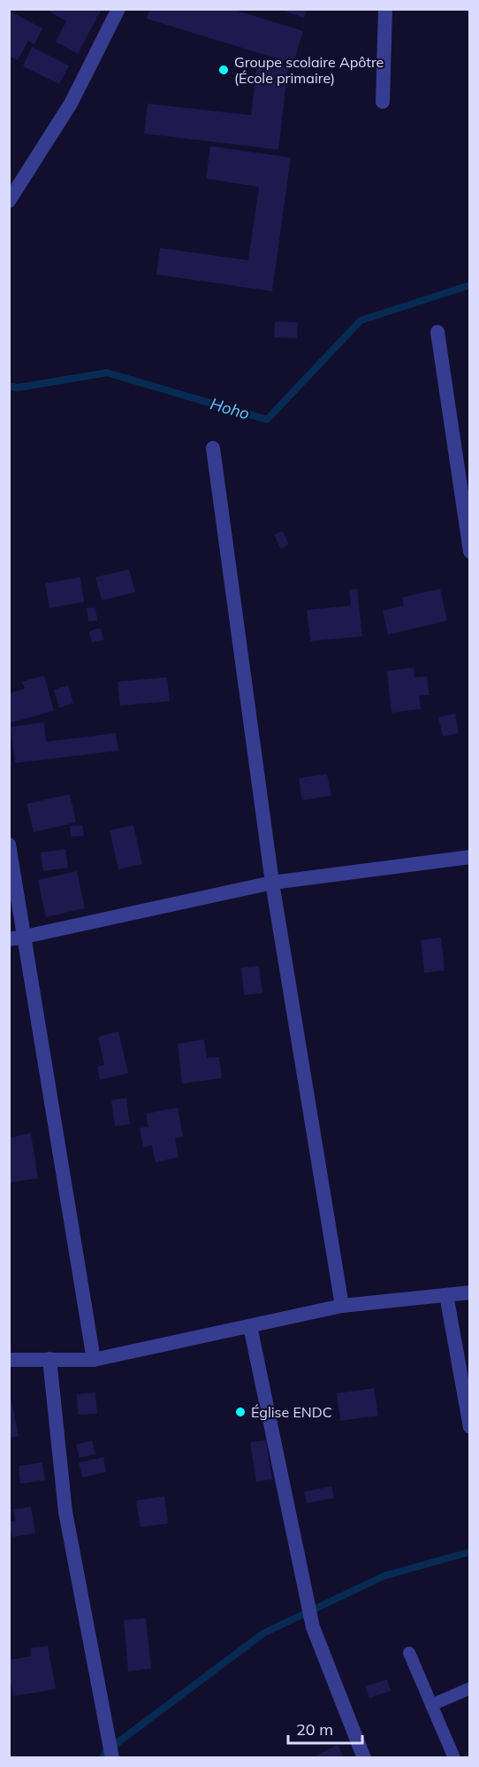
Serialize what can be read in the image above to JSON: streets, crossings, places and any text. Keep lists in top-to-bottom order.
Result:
{
  "water": ["Hoho"],
  "places": ["Groupe scolaire Apôtre (École primaire)", "Église ENDC"],
  "scale_bar": "20 m"
}
